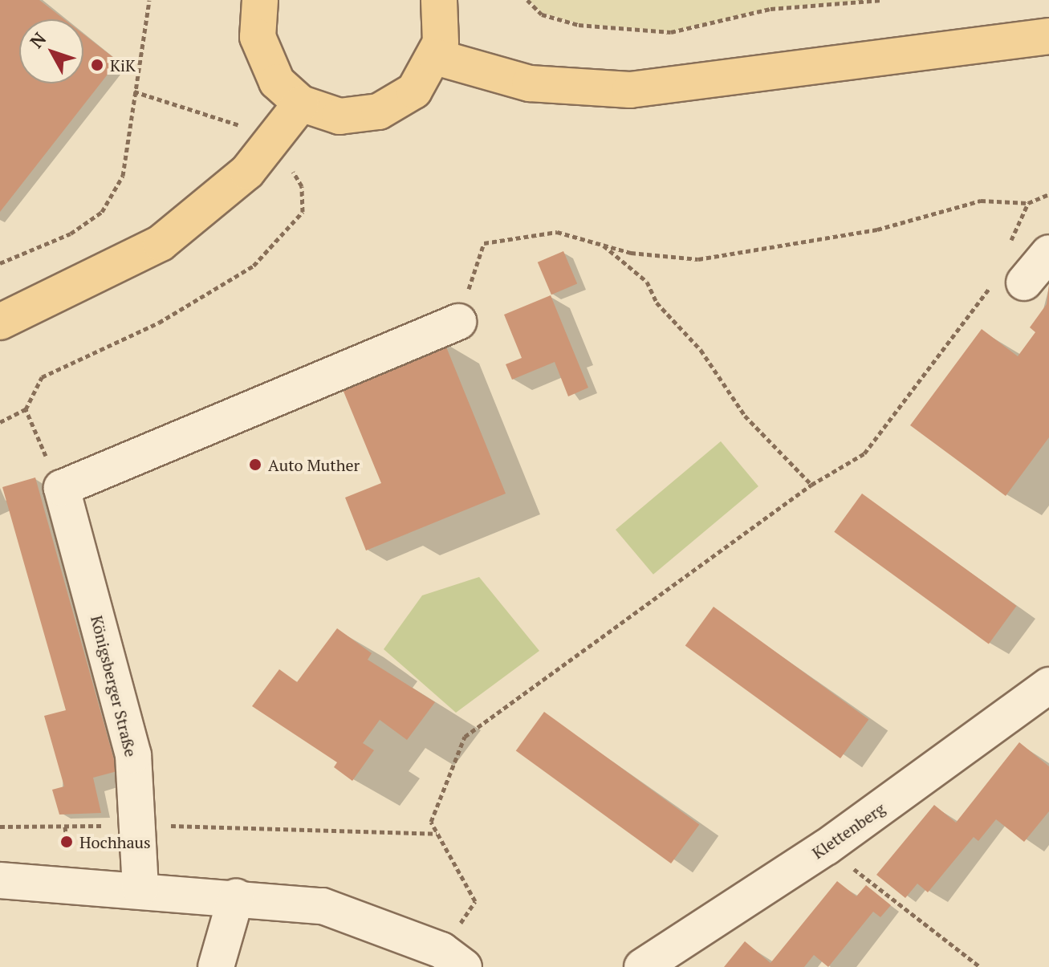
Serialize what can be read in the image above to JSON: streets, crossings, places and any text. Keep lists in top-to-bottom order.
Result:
{
  "streets": {
    "street": ["Königsberger Straße", "Klettenberg"]
  },
  "places": ["KiK", "Auto Muther", "Hochhaus"],
  "north": "top left"
}
